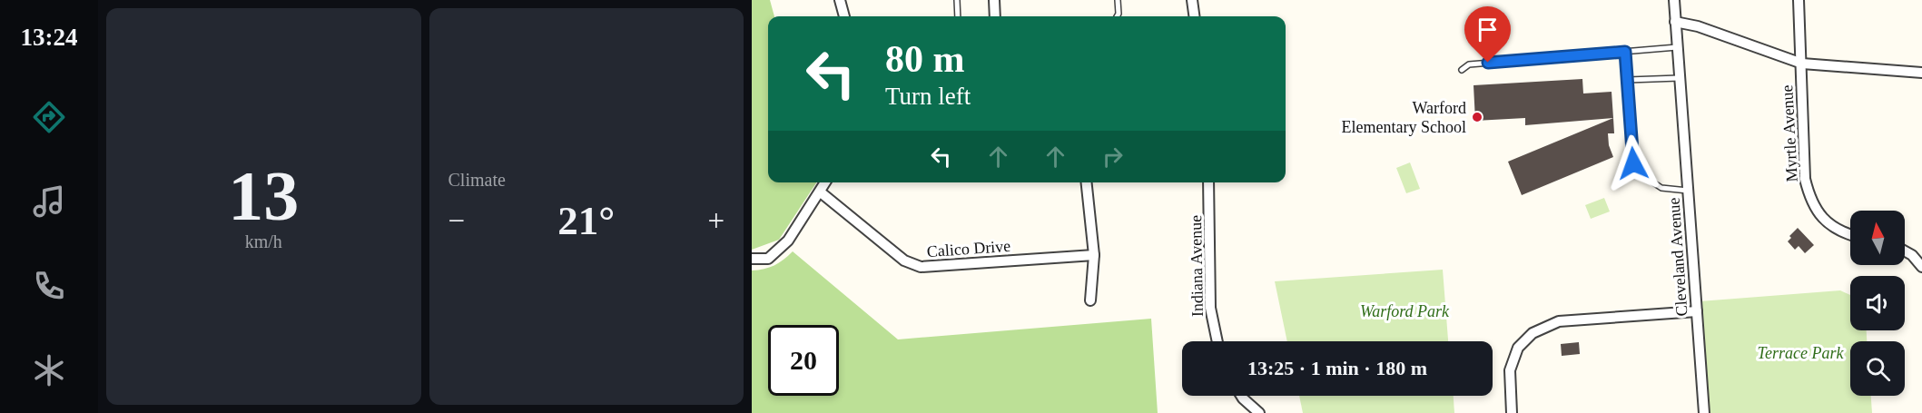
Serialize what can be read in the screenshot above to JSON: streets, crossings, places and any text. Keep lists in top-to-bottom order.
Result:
{
  "streets": {
    "street": [
      "Myrtle Avenue",
      "Calico Drive",
      "Cleveland Avenue",
      "Indiana Avenue"
    ]
  },
  "parks": ["Warford Park", "Terrace Park"],
  "places": ["Warford Elementary School"],
  "north": "top",
  "page": {
    "tabs": "13:24",
    "tile": [
      ["13", "km/h"],
      "Climate"
    ],
    "turn": ["80 m", "Turn left"],
    "heat": ["−", "21°", "+"],
    "limit": "20",
    "trip": "13:25 · 1 min · 180 m"
  }
}
